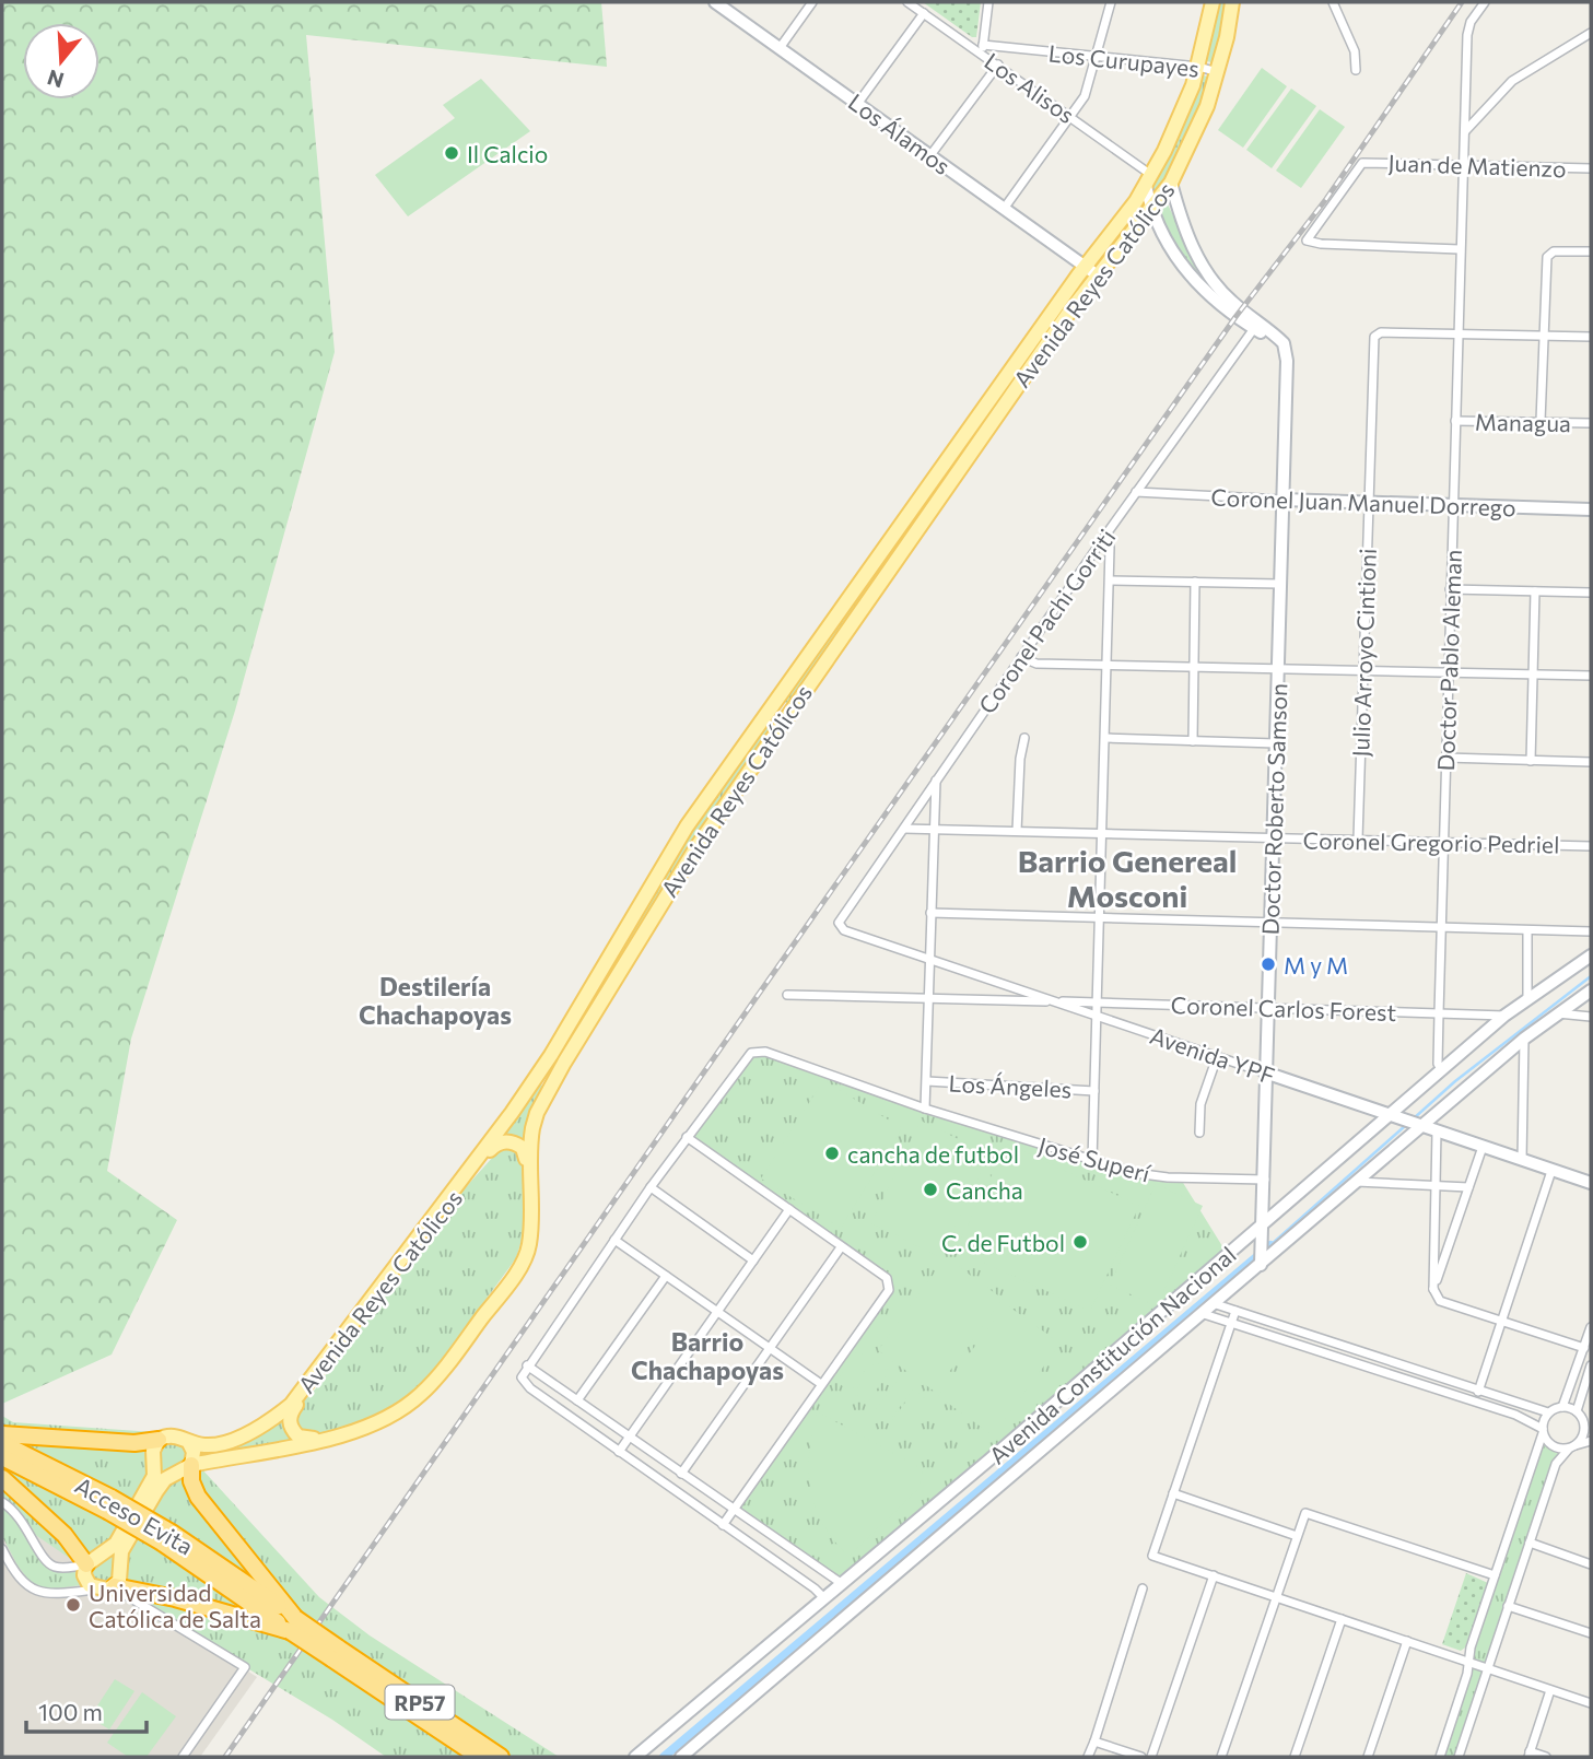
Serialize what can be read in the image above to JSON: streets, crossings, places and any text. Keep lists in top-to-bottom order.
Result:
{
  "streets": {
    "highway": ["Acceso Evita", "RP57"],
    "main road": [
      "Los Álamos",
      "Avenida Reyes Católicos",
      "Coronel Juan Manuel Dorrego",
      "Doctor Roberto Samson",
      "Avenida YPF",
      "Avenida Constitución Nacional"
    ],
    "street": [
      "Los Curupayes",
      "Los Alisos",
      "Juan de Matienzo",
      "Managua",
      "Coronel Pachi Gorriti",
      "Julio Arroyo Cintioni",
      "Doctor Pablo Aleman",
      "Coronel Gregorio Pedriel",
      "Coronel Carlos Forest",
      "Los Ángeles",
      "José Superí"
    ]
  },
  "crossings": [
    ["Los Curupayes", "Los Alisos"],
    ["Los Curupayes", "Avenida Reyes Católicos"],
    ["Los Alisos", "Avenida Reyes Católicos"],
    ["Los Alisos", "Doctor Roberto Samson"],
    ["Los Álamos", "Avenida Reyes Católicos"],
    ["Juan de Matienzo", "Doctor Pablo Aleman"],
    ["Avenida Reyes Católicos", "Doctor Roberto Samson"],
    ["Managua", "Doctor Pablo Aleman"],
    ["Coronel Juan Manuel Dorrego", "Coronel Pachi Gorriti"],
    ["Coronel Juan Manuel Dorrego", "Julio Arroyo Cintioni"],
    ["Coronel Juan Manuel Dorrego", "Doctor Pablo Aleman"],
    ["Coronel Juan Manuel Dorrego", "Doctor Roberto Samson"],
    ["Coronel Pachi Gorriti", "Doctor Roberto Samson"],
    ["Coronel Pachi Gorriti", "Coronel Gregorio Pedriel"],
    ["Coronel Pachi Gorriti", "Avenida YPF"],
    ["Julio Arroyo Cintioni", "Doctor Pablo Aleman"],
    ["Julio Arroyo Cintioni", "Coronel Gregorio Pedriel"],
    ["Doctor Pablo Aleman", "Coronel Gregorio Pedriel"],
    ["Doctor Pablo Aleman", "Coronel Carlos Forest"],
    ["Doctor Pablo Aleman", "Avenida Constitución Nacional"],
    ["Doctor Roberto Samson", "Coronel Gregorio Pedriel"],
    ["Doctor Roberto Samson", "Coronel Carlos Forest"],
    ["Doctor Roberto Samson", "Avenida YPF"],
    ["Doctor Roberto Samson", "José Superí"],
    ["Doctor Roberto Samson", "Avenida Constitución Nacional"],
    ["Coronel Carlos Forest", "Avenida YPF"],
    ["Coronel Carlos Forest", "Avenida Constitución Nacional"],
    ["Avenida YPF", "Avenida Constitución Nacional"],
    ["Acceso Evita", "RP57"]
  ],
  "districts": ["Barrio Genereal Mosconi", "Destilería Chachapoyas", "Barrio Chachapoyas"],
  "places": [
    "Il Calcio",
    "M y M",
    "cancha de futbol",
    "Cancha",
    "C. de Futbol",
    "Universidad Católica de Salta"
  ],
  "scale_bar": "100 m",
  "north": "bottom"
}
